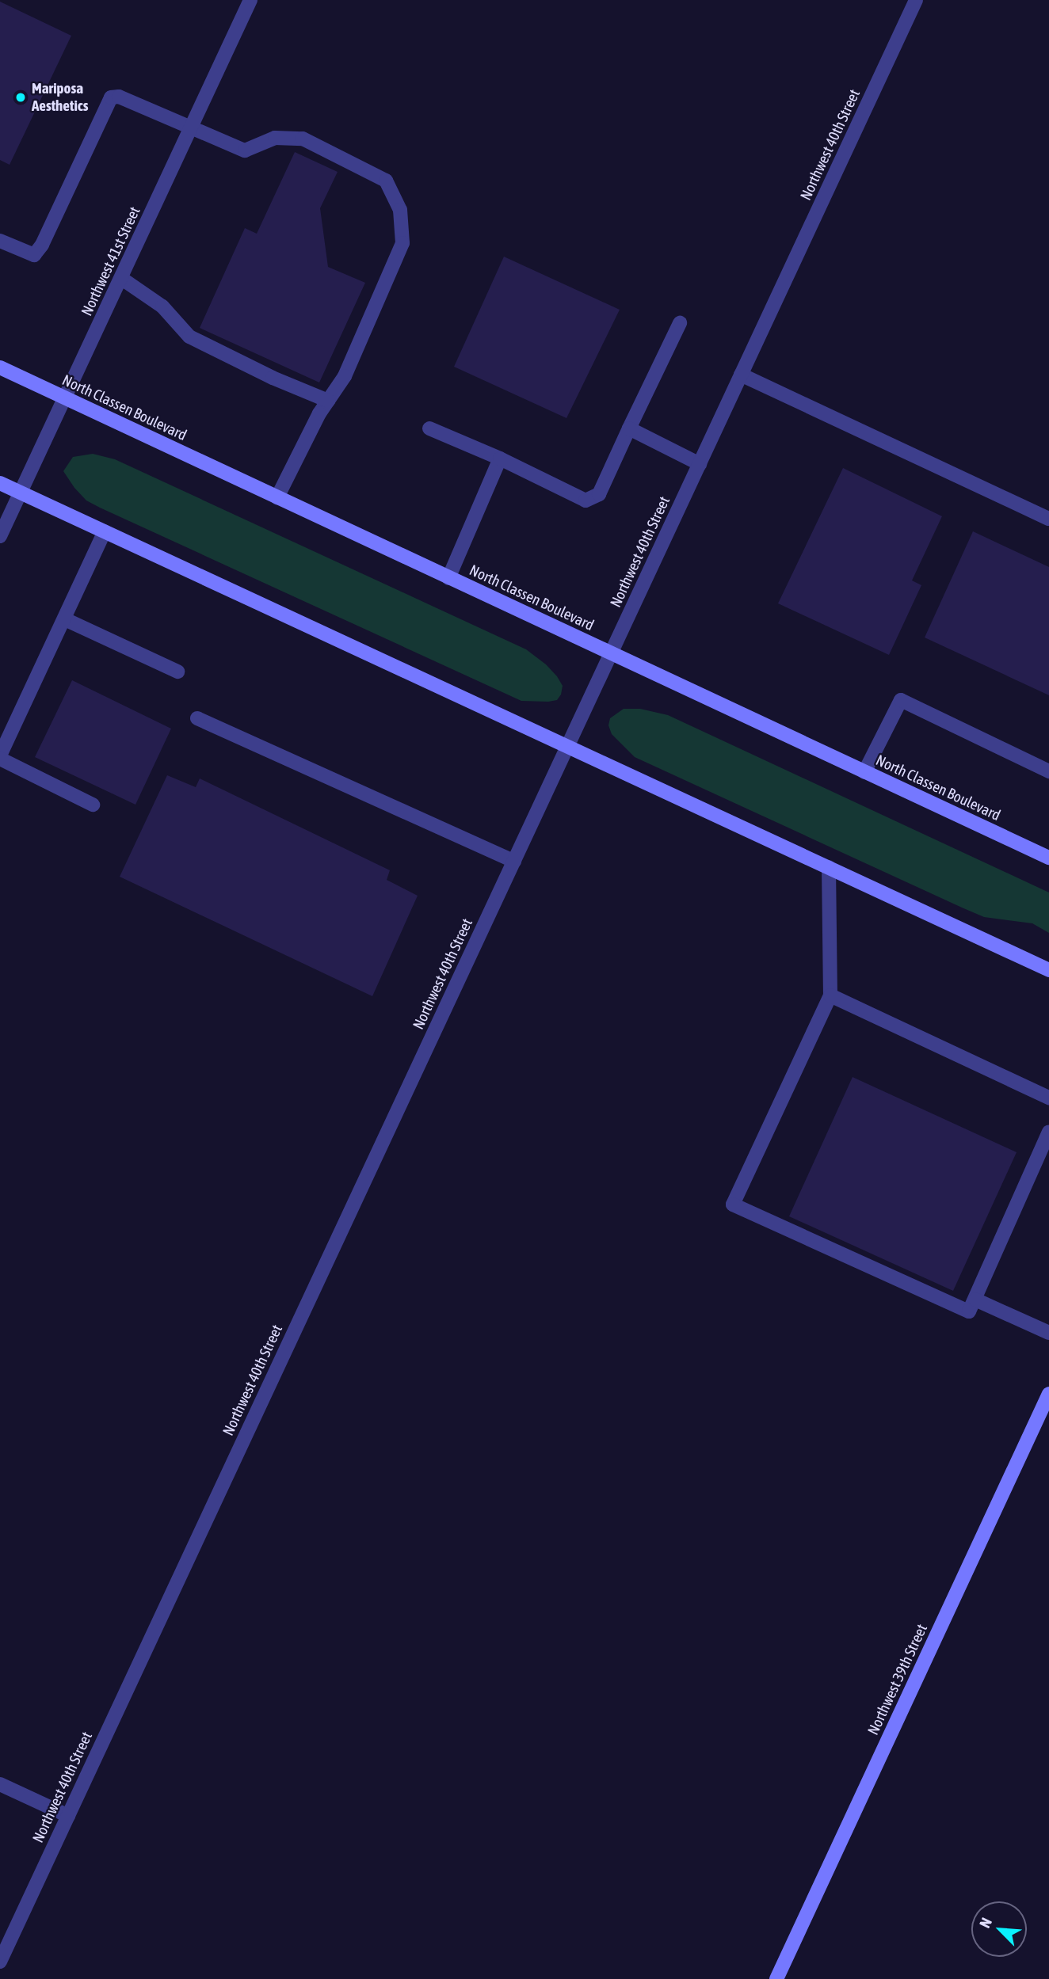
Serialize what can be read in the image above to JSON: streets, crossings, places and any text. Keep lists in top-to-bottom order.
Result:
{
  "streets": {
    "main road": ["North Classen Boulevard", "Northwest 39th Street"],
    "street": ["Northwest 40th Street", "Northwest 41st Street"]
  },
  "crossings": [
    ["Northwest 40th Street", "North Classen Boulevard"],
    ["Northwest 41st Street", "North Classen Boulevard"]
  ],
  "places": ["Mariposa Aesthetics"],
  "north": "top left"
}
